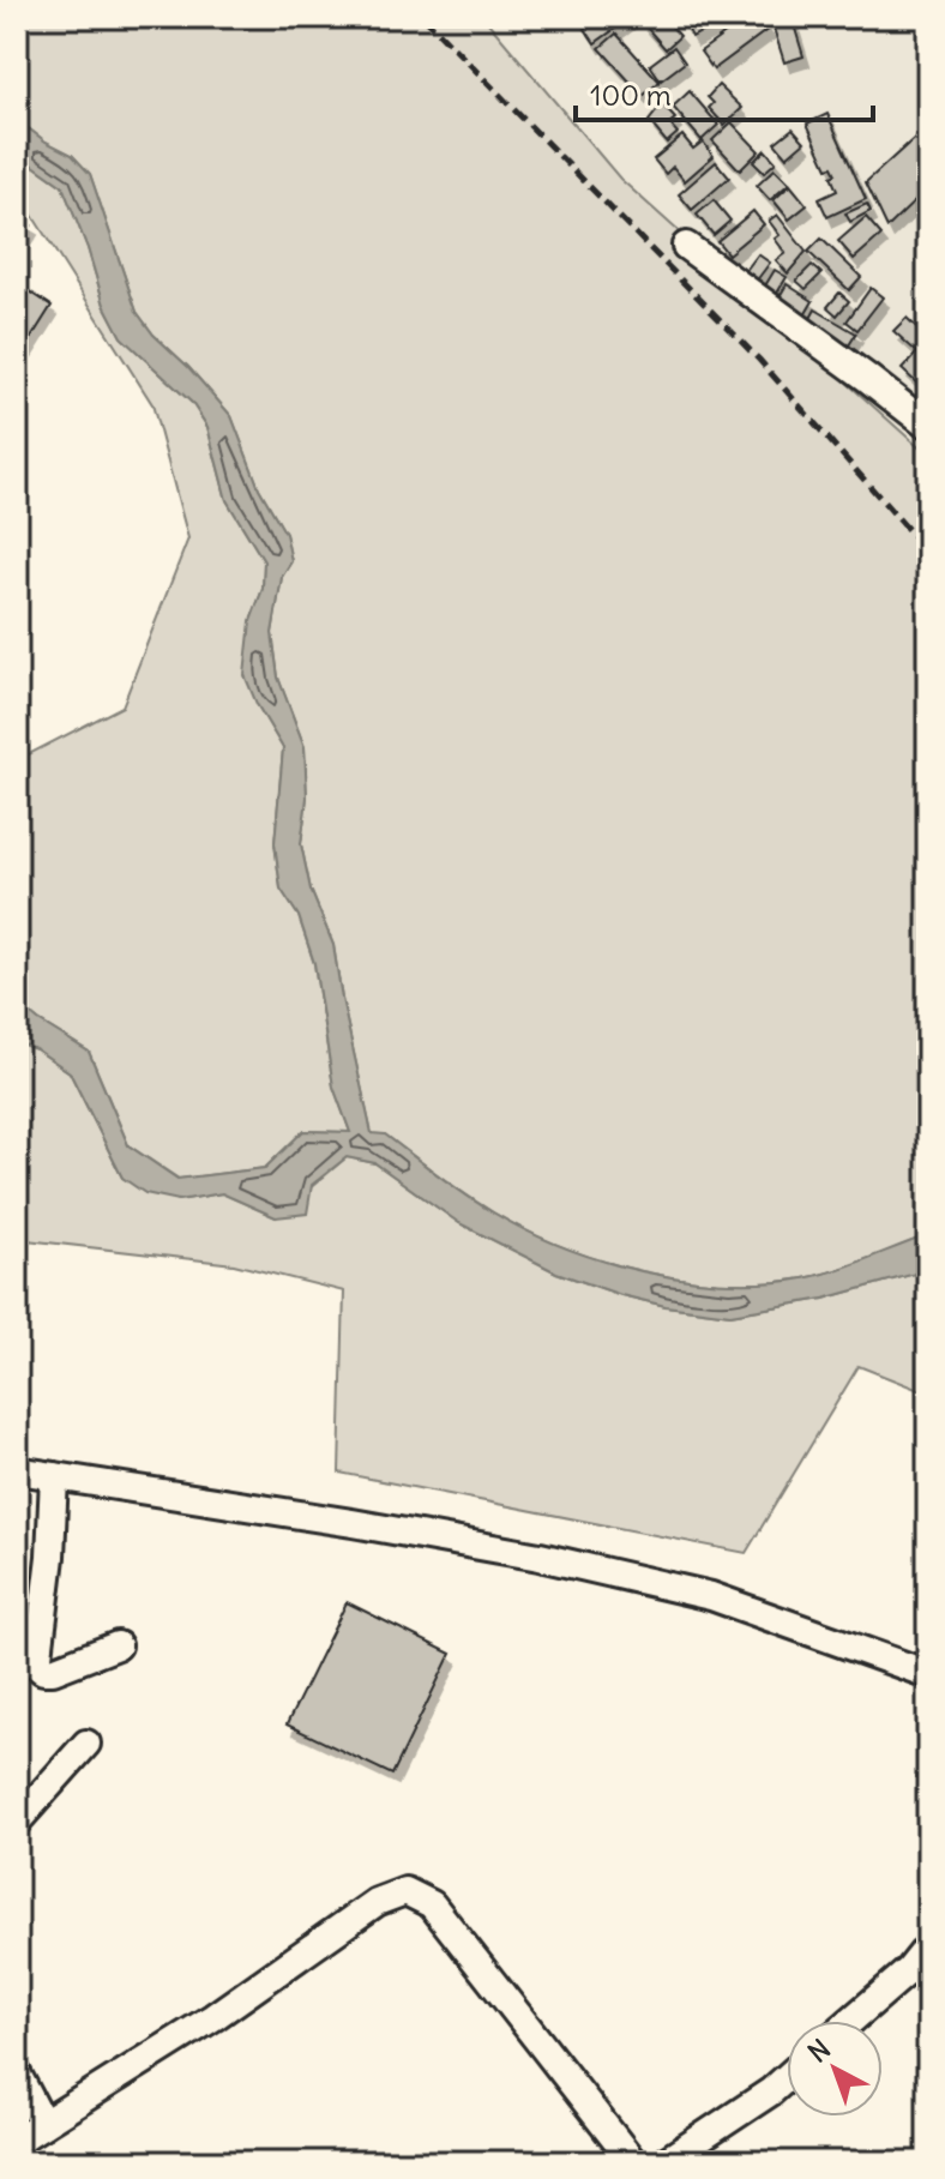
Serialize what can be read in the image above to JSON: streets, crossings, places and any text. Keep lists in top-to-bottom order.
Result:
{
  "scale_bar": "100 m",
  "north": "top left"
}
